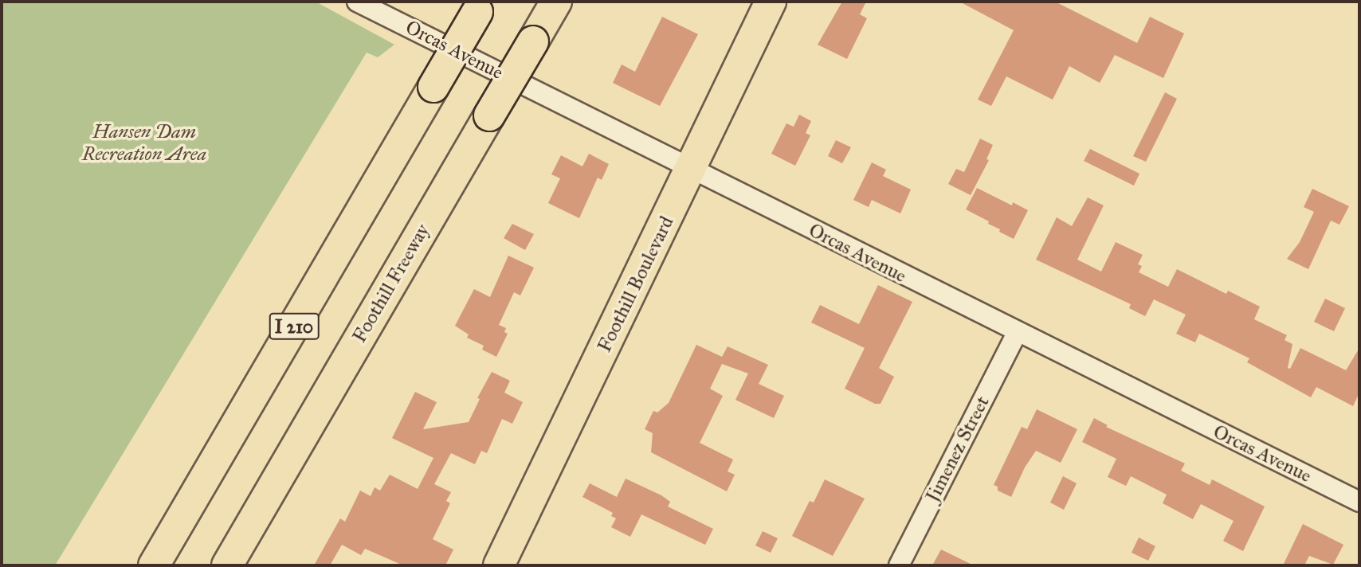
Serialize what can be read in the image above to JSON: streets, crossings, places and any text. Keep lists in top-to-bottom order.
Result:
{
  "streets": {
    "main road": ["Foothill Freeway", "Foothill Boulevard", "I 210"],
    "street": ["Orcas Avenue", "Jimenez Street"]
  },
  "crossings": [
    ["Orcas Avenue", "Foothill Boulevard"],
    ["Orcas Avenue", "Jimenez Street"]
  ],
  "parks": ["Hansen Dam Recreation Area"]
}
